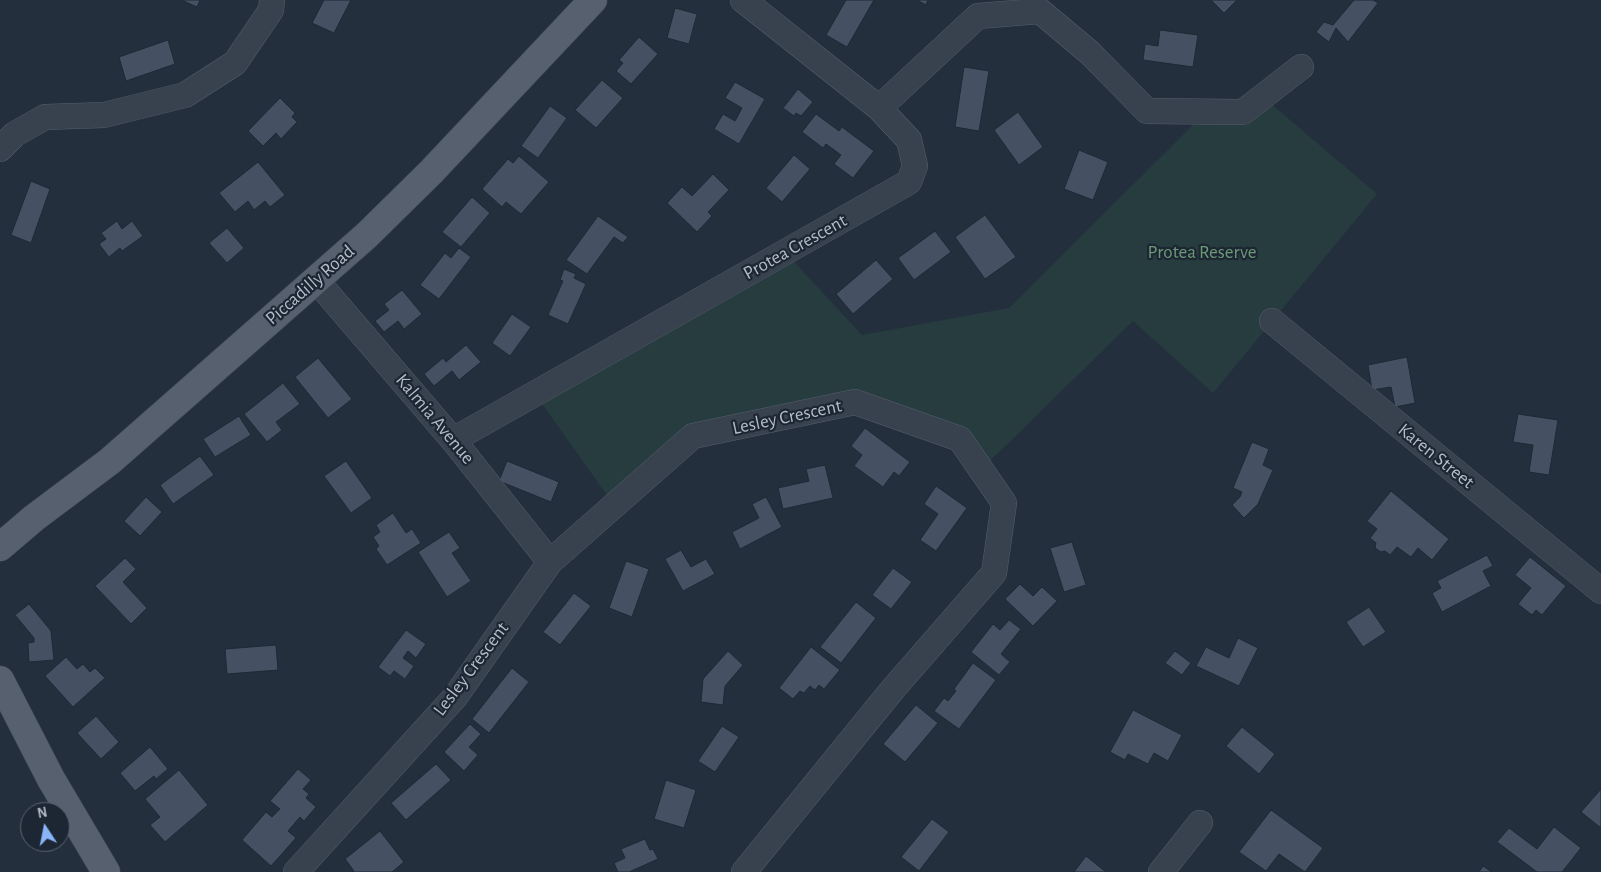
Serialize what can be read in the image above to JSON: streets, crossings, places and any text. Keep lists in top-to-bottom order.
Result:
{
  "streets": {
    "main road": ["Piccadilly Road"],
    "street": [
      "Protea Crescent",
      "Lesley Crescent",
      "Kalmia Avenue",
      "Karen Street"
    ]
  },
  "crossings": [
    ["Protea Crescent", "Kalmia Avenue"],
    ["Piccadilly Road", "Kalmia Avenue"],
    ["Lesley Crescent", "Kalmia Avenue"]
  ],
  "parks": ["Protea Reserve"],
  "north": "top"
}
